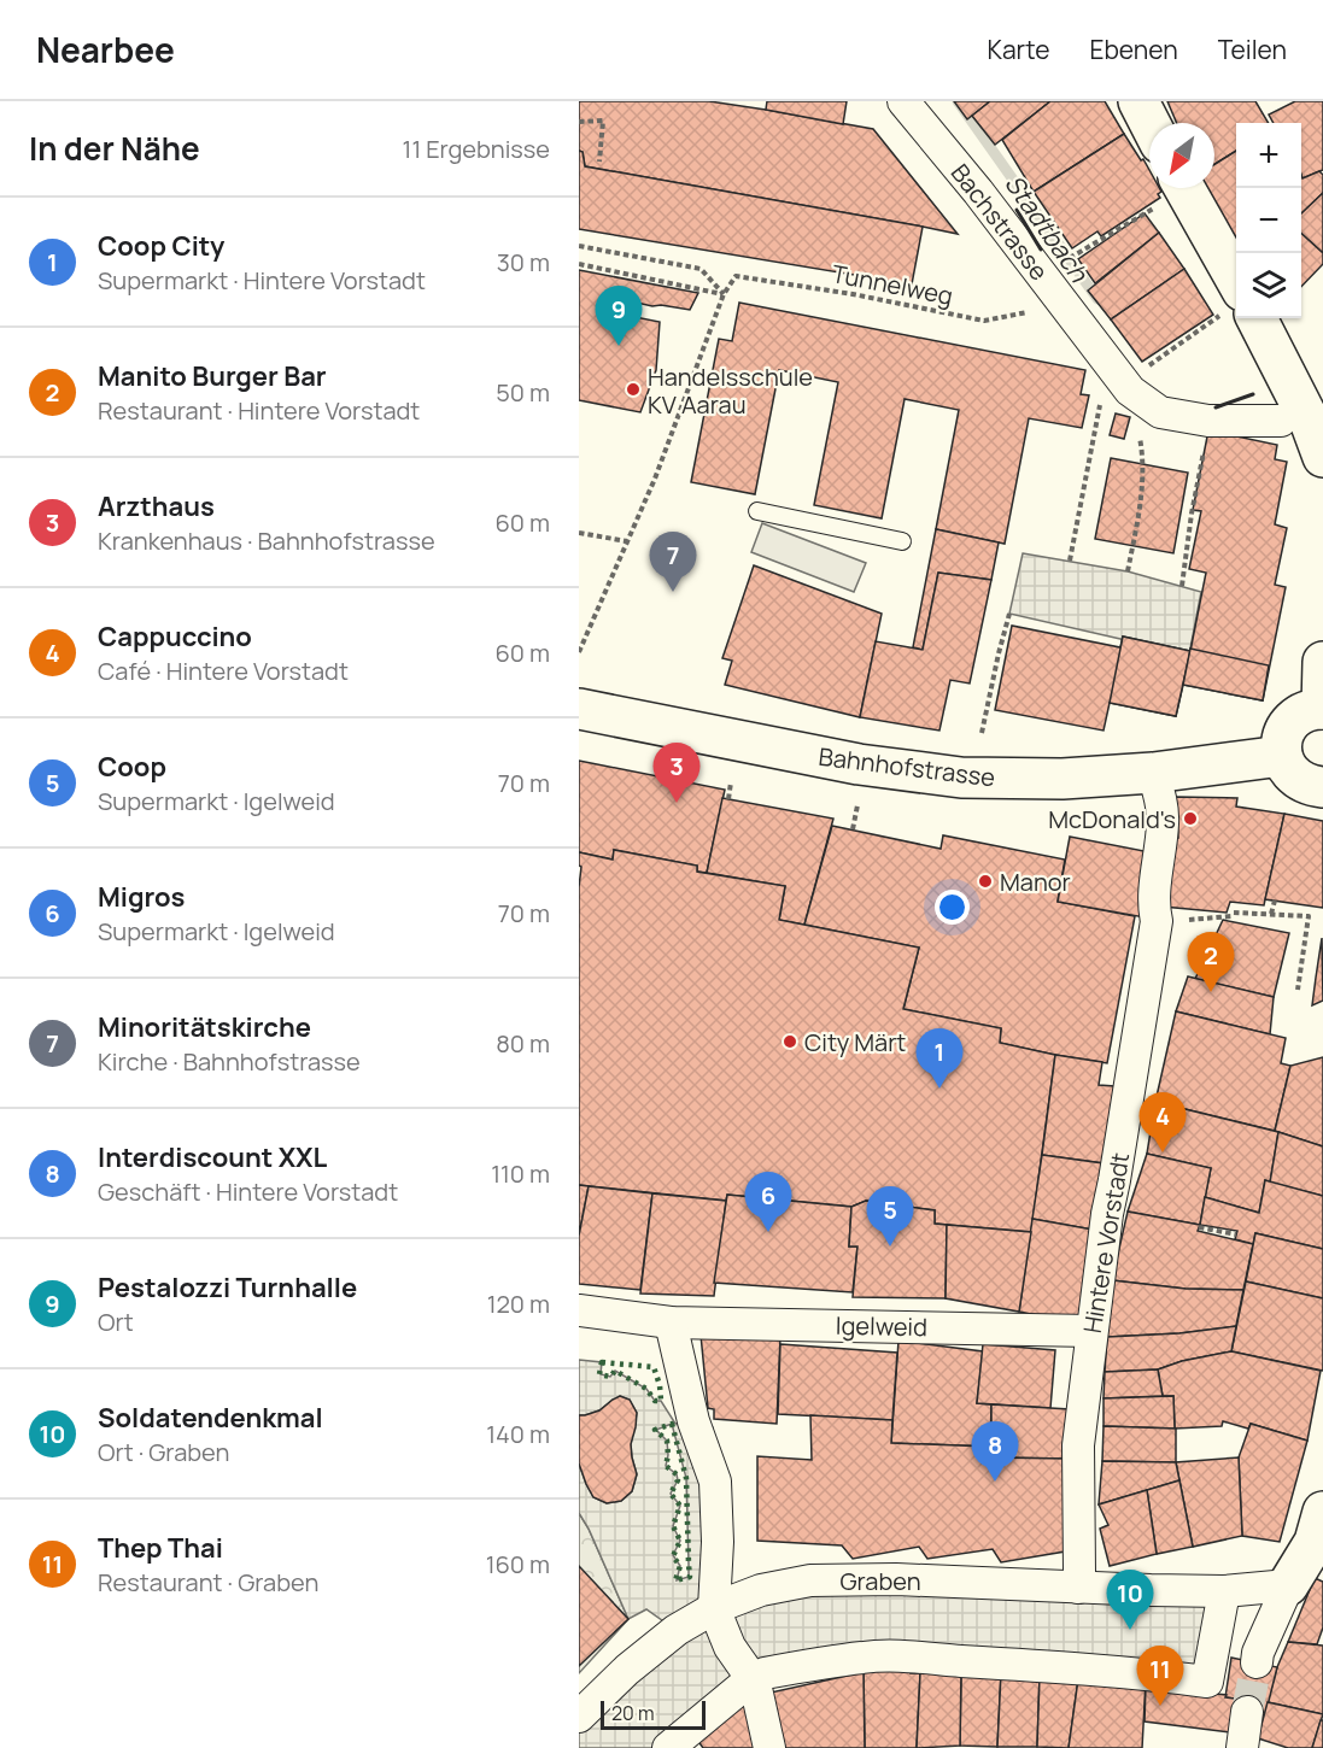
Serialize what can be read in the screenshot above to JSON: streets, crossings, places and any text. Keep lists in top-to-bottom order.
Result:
{
  "streets": {
    "main road": ["Bahnhofstrasse"],
    "street": [
      "Bachstrasse",
      "Hintere Vorstadt",
      "Igelweid",
      "Graben"
    ],
    "path": ["Tunnelweg"]
  },
  "crossings": [
    ["Bachstrasse", "Tunnelweg"],
    ["Bahnhofstrasse", "Hintere Vorstadt"],
    ["Hintere Vorstadt", "Igelweid"],
    ["Hintere Vorstadt", "Graben"]
  ],
  "water": ["Stadtbach"],
  "places": [
    "Handelsschule KV Aarau",
    "McDonald's",
    "Manor",
    "City Märt"
  ],
  "scale_bar": "20 m",
  "north": "bottom left",
  "page": {
    "header": "Nearbee",
    "nav": ["Karte", "Ebenen", "Teilen"],
    "heading": ["In der Nähe", "11 Ergebnisse"],
    "map_buttons": ["+", "−"],
    "list": [
      {
        "mark": "1",
        "name": "Coop City",
        "note": "Supermarkt · Hintere Vorstadt",
        "value": "30 m"
      },
      {
        "mark": "2",
        "name": "Manito Burger Bar",
        "note": "Restaurant · Hintere Vorstadt",
        "value": "50 m"
      },
      {
        "mark": "3",
        "name": "Arzthaus",
        "note": "Krankenhaus · Bahnhofstrasse",
        "value": "60 m"
      },
      {
        "mark": "4",
        "name": "Cappuccino",
        "note": "Café · Hintere Vorstadt",
        "value": "60 m"
      },
      {
        "mark": "5",
        "name": "Coop",
        "note": "Supermarkt · Igelweid",
        "value": "70 m"
      },
      {
        "mark": "6",
        "name": "Migros",
        "note": "Supermarkt · Igelweid",
        "value": "70 m"
      },
      {
        "mark": "7",
        "name": "Minoritätskirche",
        "note": "Kirche · Bahnhofstrasse",
        "value": "80 m"
      },
      {
        "mark": "8",
        "name": "Interdiscount XXL",
        "note": "Geschäft · Hintere Vorstadt",
        "value": "110 m"
      },
      {
        "mark": "9",
        "name": "Pestalozzi Turnhalle",
        "note": "Ort",
        "value": "120 m"
      },
      {
        "mark": "10",
        "name": "Soldatendenkmal",
        "note": "Ort · Graben",
        "value": "140 m"
      },
      {
        "mark": "11",
        "name": "Thep Thai",
        "note": "Restaurant · Graben",
        "value": "160 m"
      }
    ],
    "pins": [
      "9",
      "7",
      "3",
      "2",
      "1",
      "4",
      "6",
      "5",
      "8",
      "10",
      "11"
    ],
    "scale": "20 m"
  }
}
